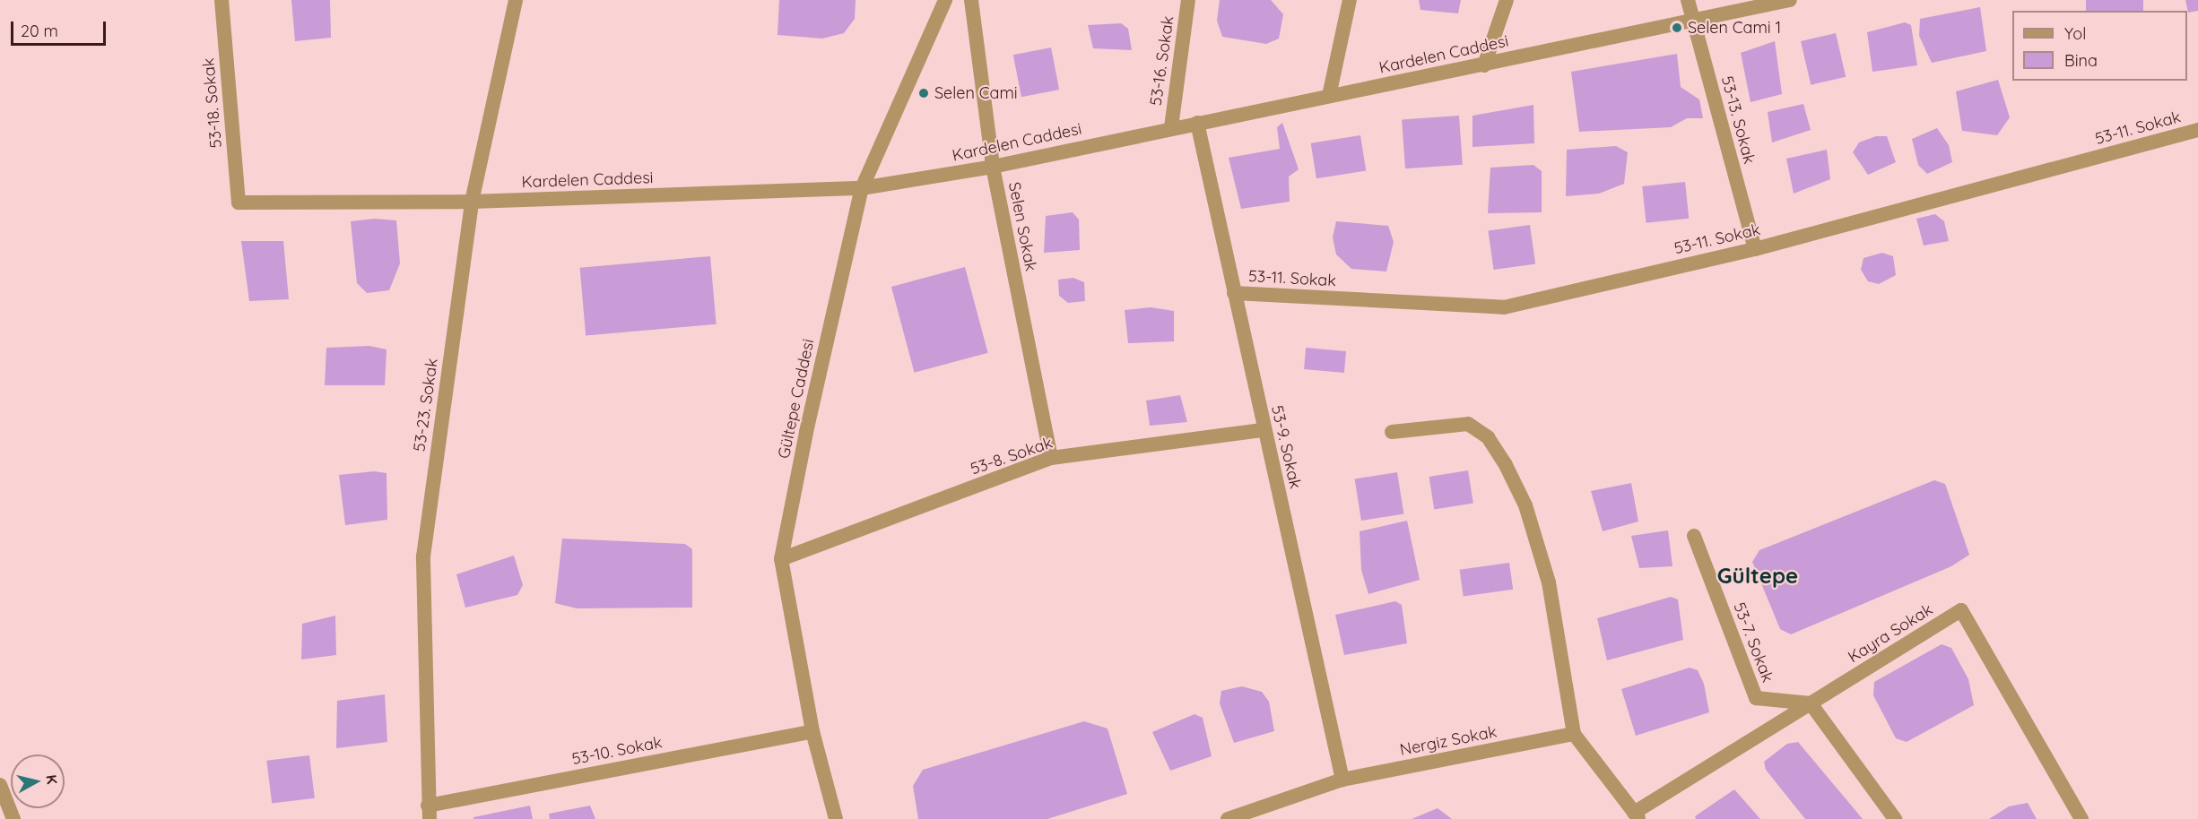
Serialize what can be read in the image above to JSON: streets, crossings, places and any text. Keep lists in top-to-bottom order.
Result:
{
  "streets": {
    "street": [
      "Kardelen Caddesi",
      "53-16. Sokak",
      "53-18. Sokak",
      "53-13. Sokak",
      "53-11. Sokak",
      "Selen Sokak",
      "Gültepe Caddesi",
      "53-23. Sokak",
      "53-9. Sokak",
      "53-8. Sokak",
      "Kayra Sokak",
      "53-7. Sokak",
      "Nergiz Sokak",
      "53-10. Sokak"
    ]
  },
  "crossings": [
    ["Kardelen Caddesi", "53-16. Sokak"],
    ["Kardelen Caddesi", "53-18. Sokak"],
    ["Kardelen Caddesi", "53-13. Sokak"],
    ["Kardelen Caddesi", "Selen Sokak"],
    ["Kardelen Caddesi", "Gültepe Caddesi"],
    ["Kardelen Caddesi", "53-23. Sokak"],
    ["Kardelen Caddesi", "53-9. Sokak"],
    ["53-13. Sokak", "53-11. Sokak"],
    ["53-11. Sokak", "53-9. Sokak"],
    ["Selen Sokak", "53-8. Sokak"],
    ["Gültepe Caddesi", "53-8. Sokak"],
    ["Gültepe Caddesi", "53-10. Sokak"],
    ["53-23. Sokak", "53-10. Sokak"],
    ["53-9. Sokak", "53-8. Sokak"],
    ["53-9. Sokak", "Nergiz Sokak"],
    ["Kayra Sokak", "53-7. Sokak"]
  ],
  "districts": ["Gültepe"],
  "places": ["Selen Cami 1", "Selen Cami"],
  "legend": ["Yol", "Bina"],
  "scale_bar": "20 m",
  "north": "right"
}
